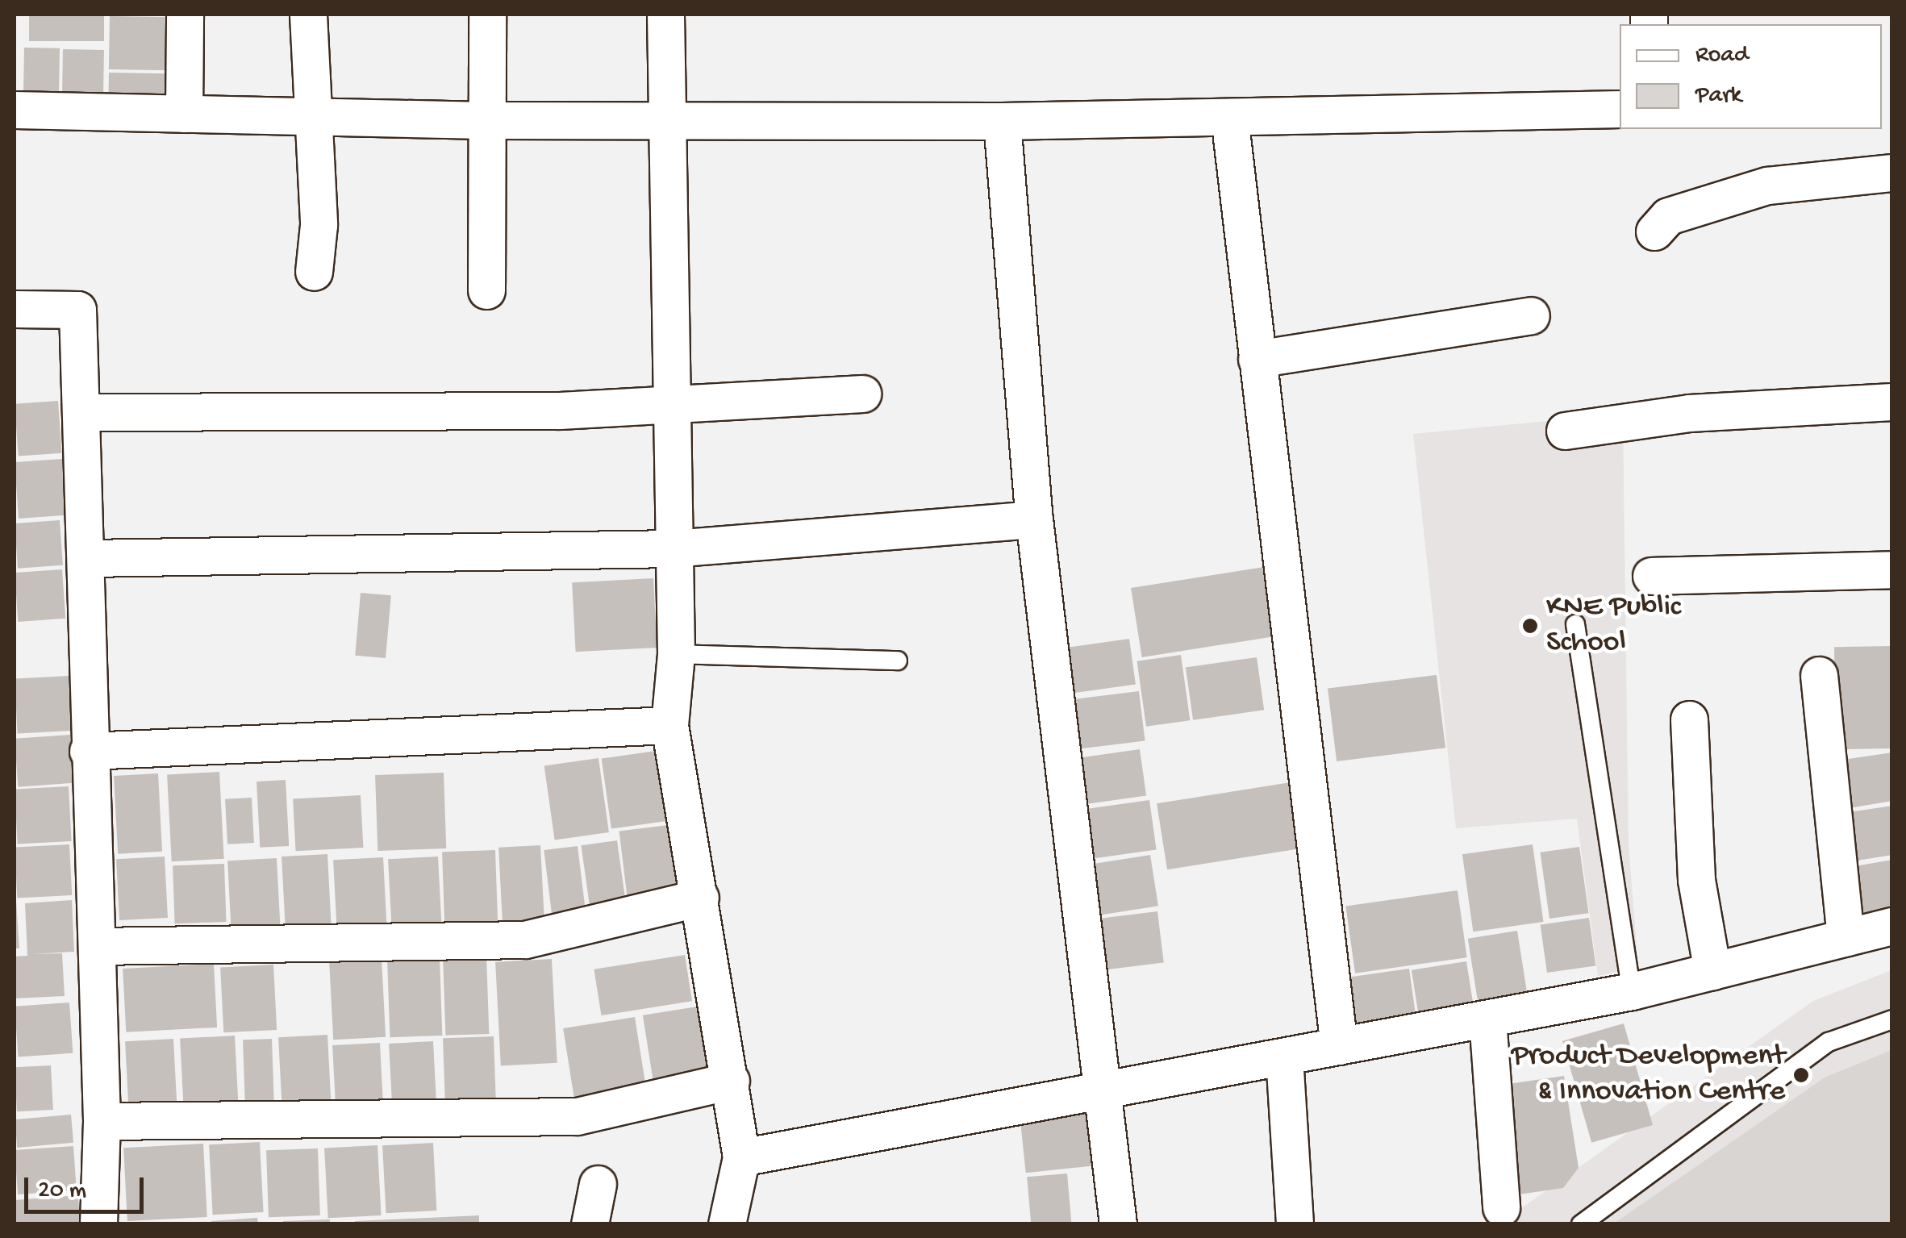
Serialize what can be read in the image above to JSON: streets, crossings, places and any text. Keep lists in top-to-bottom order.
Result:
{
  "places": ["KNE Public School", "Product Development & Innovation Centre"],
  "legend": ["Road", "Park"],
  "scale_bar": "20 m"
}
